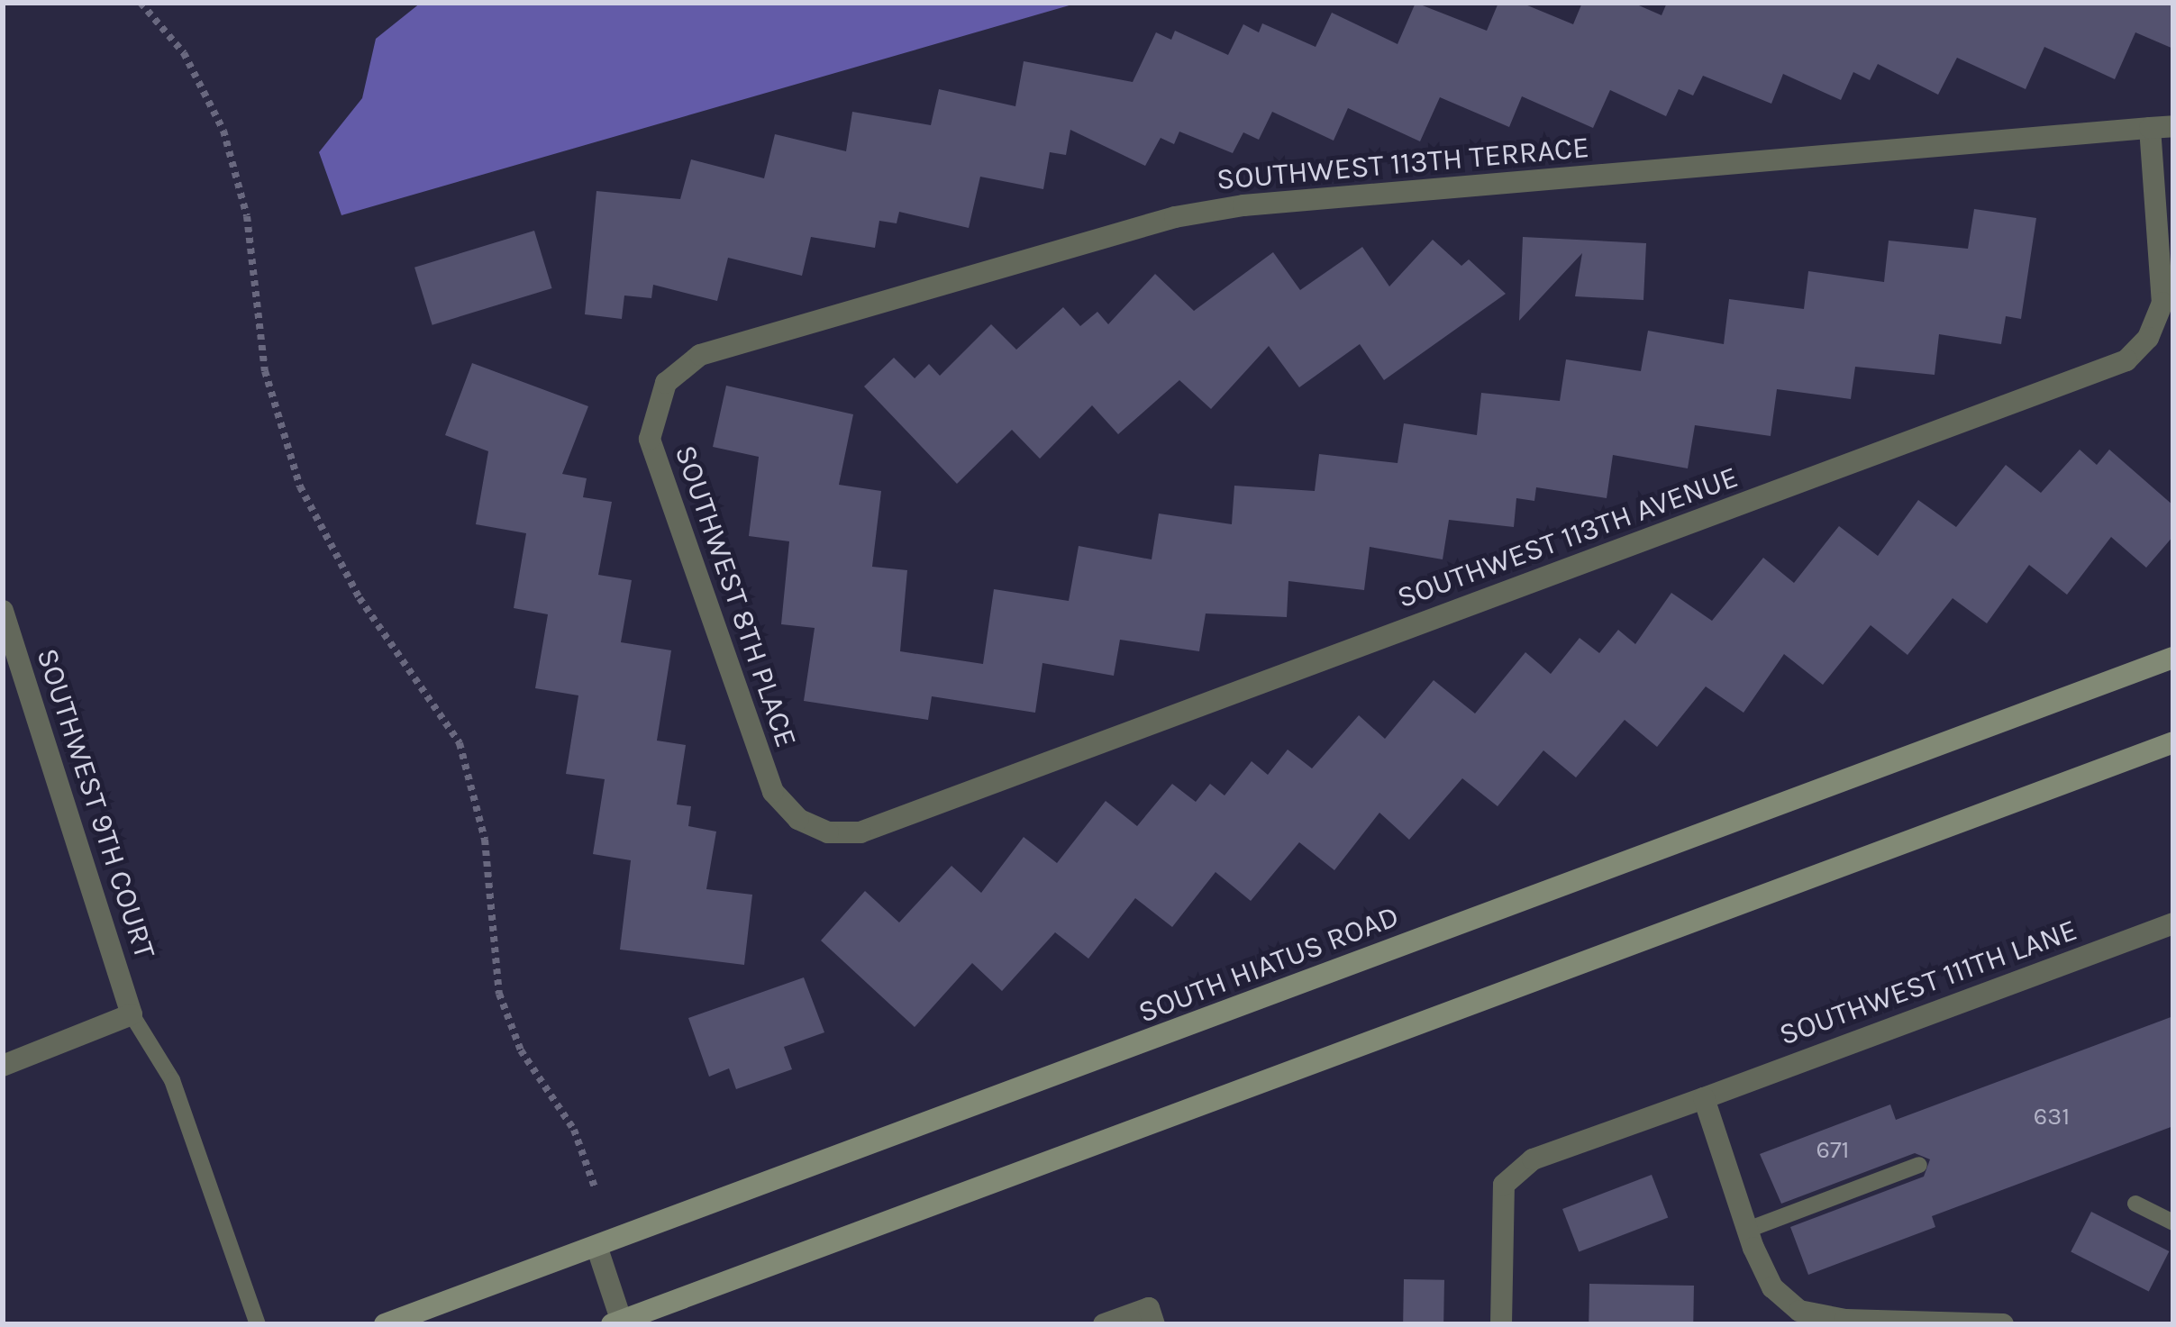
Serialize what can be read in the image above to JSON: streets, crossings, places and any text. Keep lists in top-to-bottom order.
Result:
{
  "streets": {
    "main road": ["SOUTH HIATUS ROAD"],
    "street": [
      "SOUTHWEST 113TH TERRACE",
      "SOUTHWEST 113TH AVENUE",
      "SOUTHWEST 8TH PLACE",
      "SOUTHWEST 9TH COURT",
      "SOUTHWEST 111TH LANE"
    ]
  },
  "crossings": [
    ["SOUTHWEST 113TH TERRACE", "SOUTHWEST 113TH AVENUE"],
    ["SOUTHWEST 113TH TERRACE", "SOUTHWEST 8TH PLACE"],
    ["SOUTHWEST 113TH AVENUE", "SOUTHWEST 8TH PLACE"]
  ],
  "house_numbers": ["631", "671"]
}
